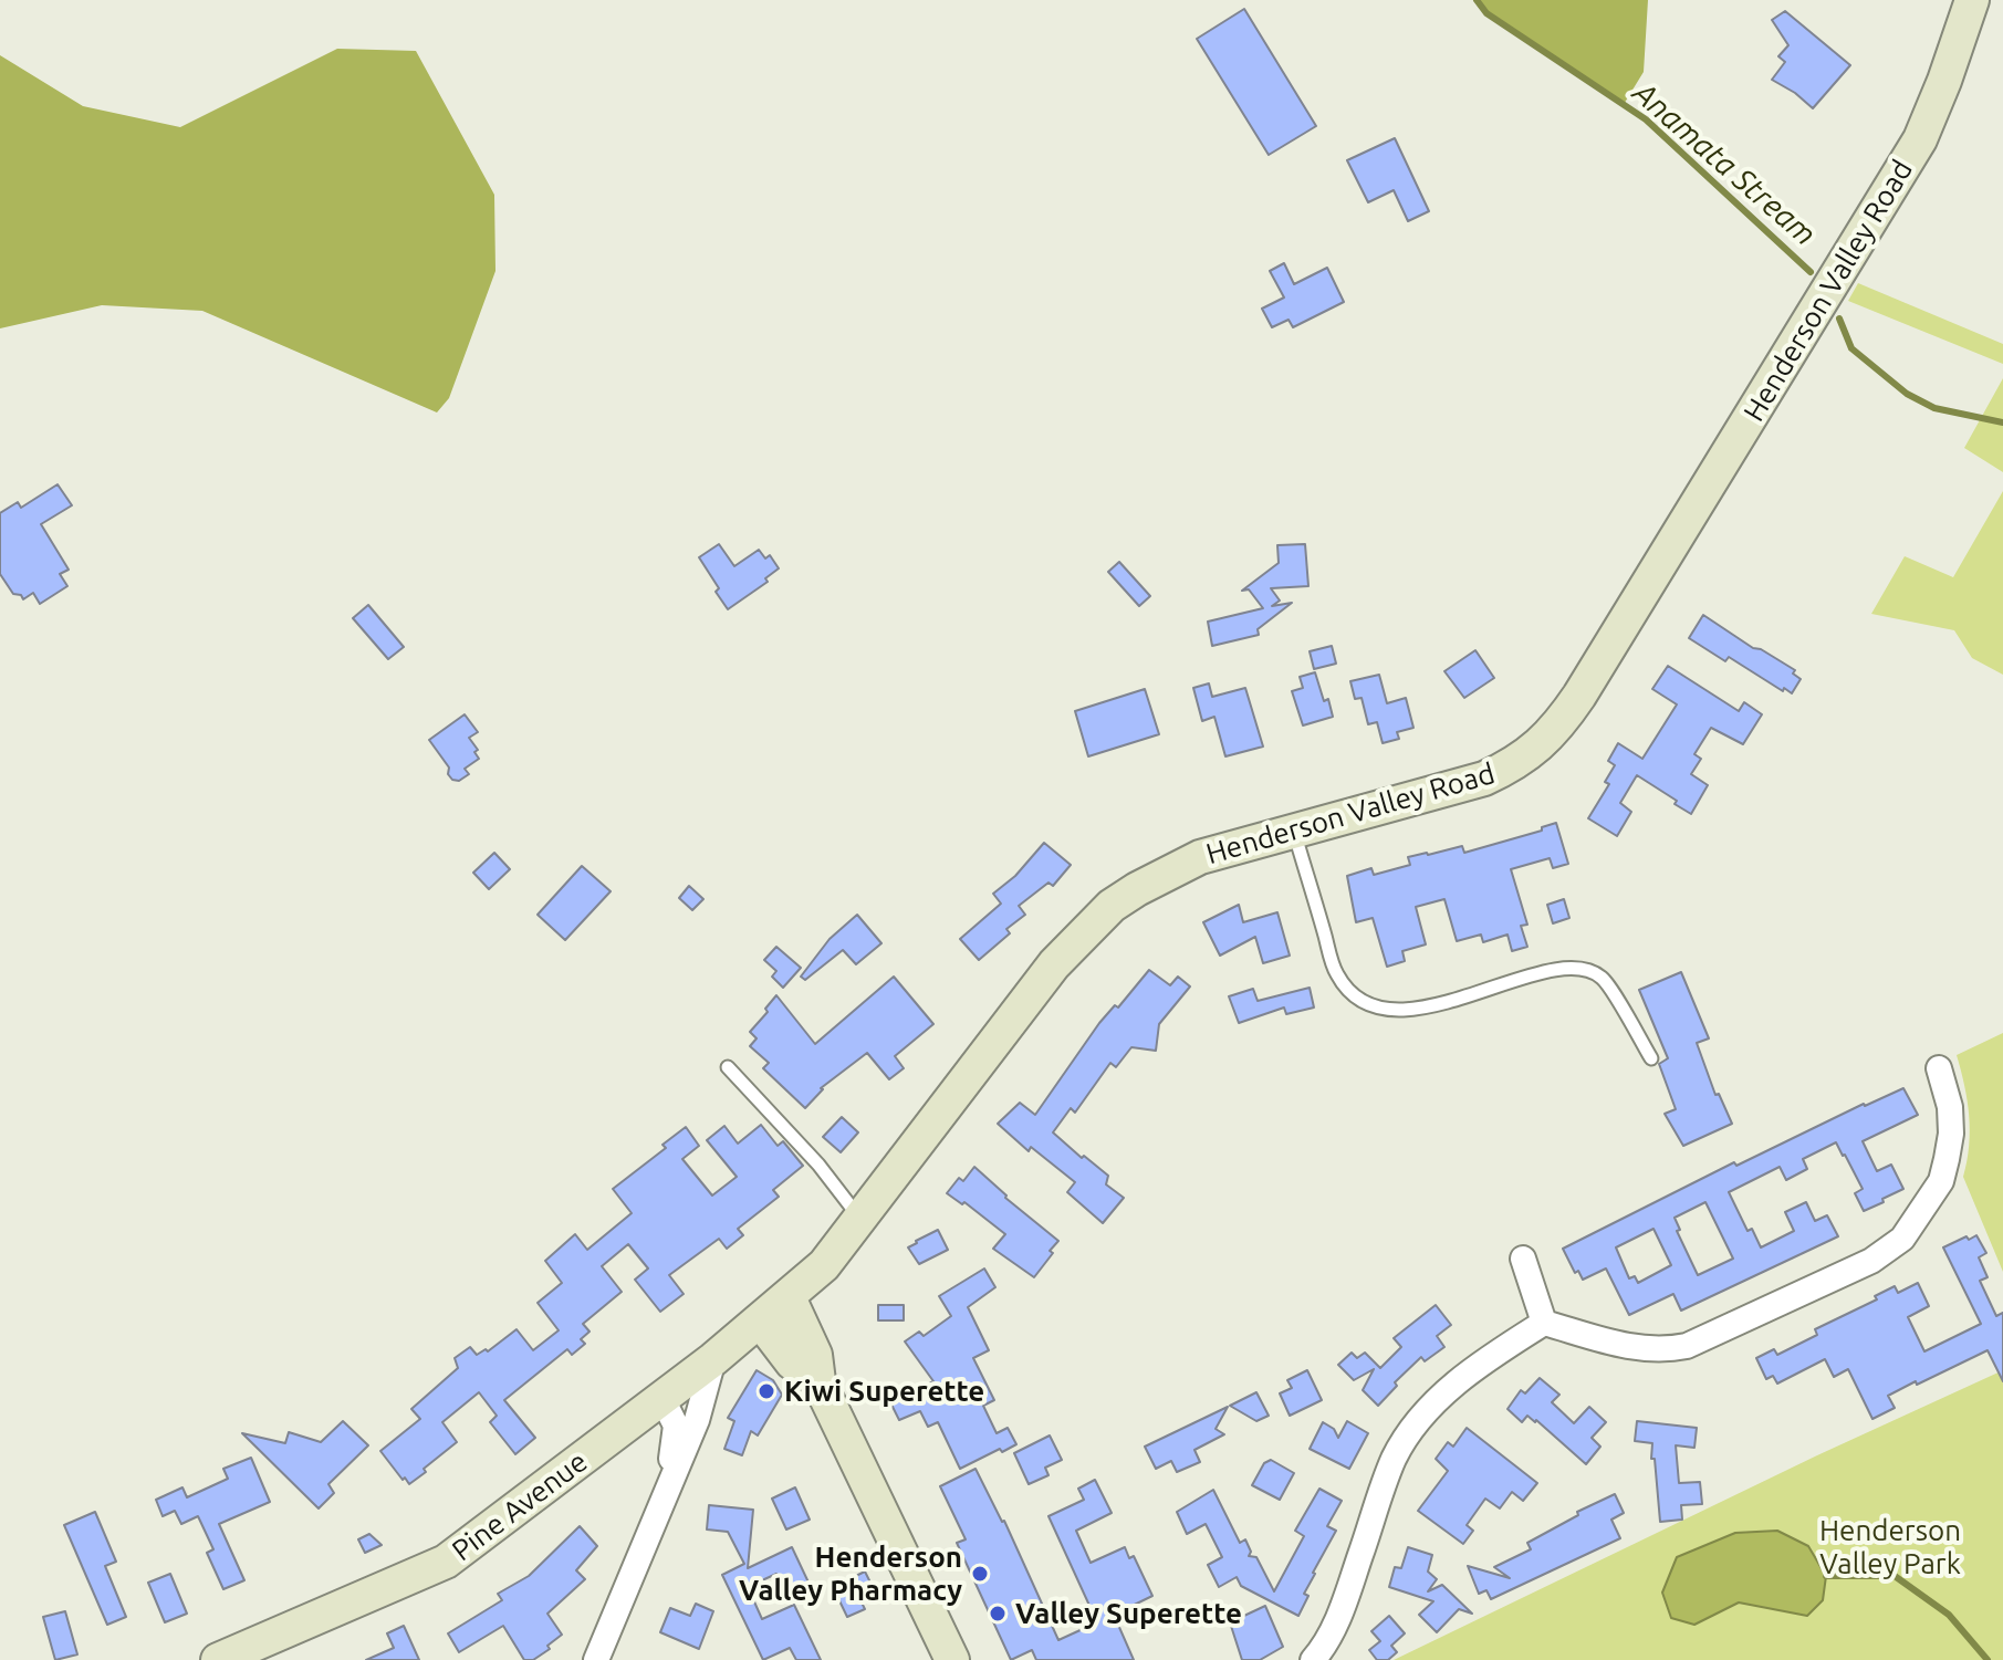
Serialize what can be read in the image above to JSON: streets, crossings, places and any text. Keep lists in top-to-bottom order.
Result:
{
  "streets": {
    "street": ["Henderson Valley Road", "Pine Avenue"]
  },
  "crossings": [
    ["Henderson Valley Road", "Pine Avenue"]
  ],
  "water": ["Anamata Stream"],
  "parks": ["Henderson Valley Park"],
  "places": ["Kiwi Superette", "Henderson Valley Pharmacy", "Valley Superette"]
}
